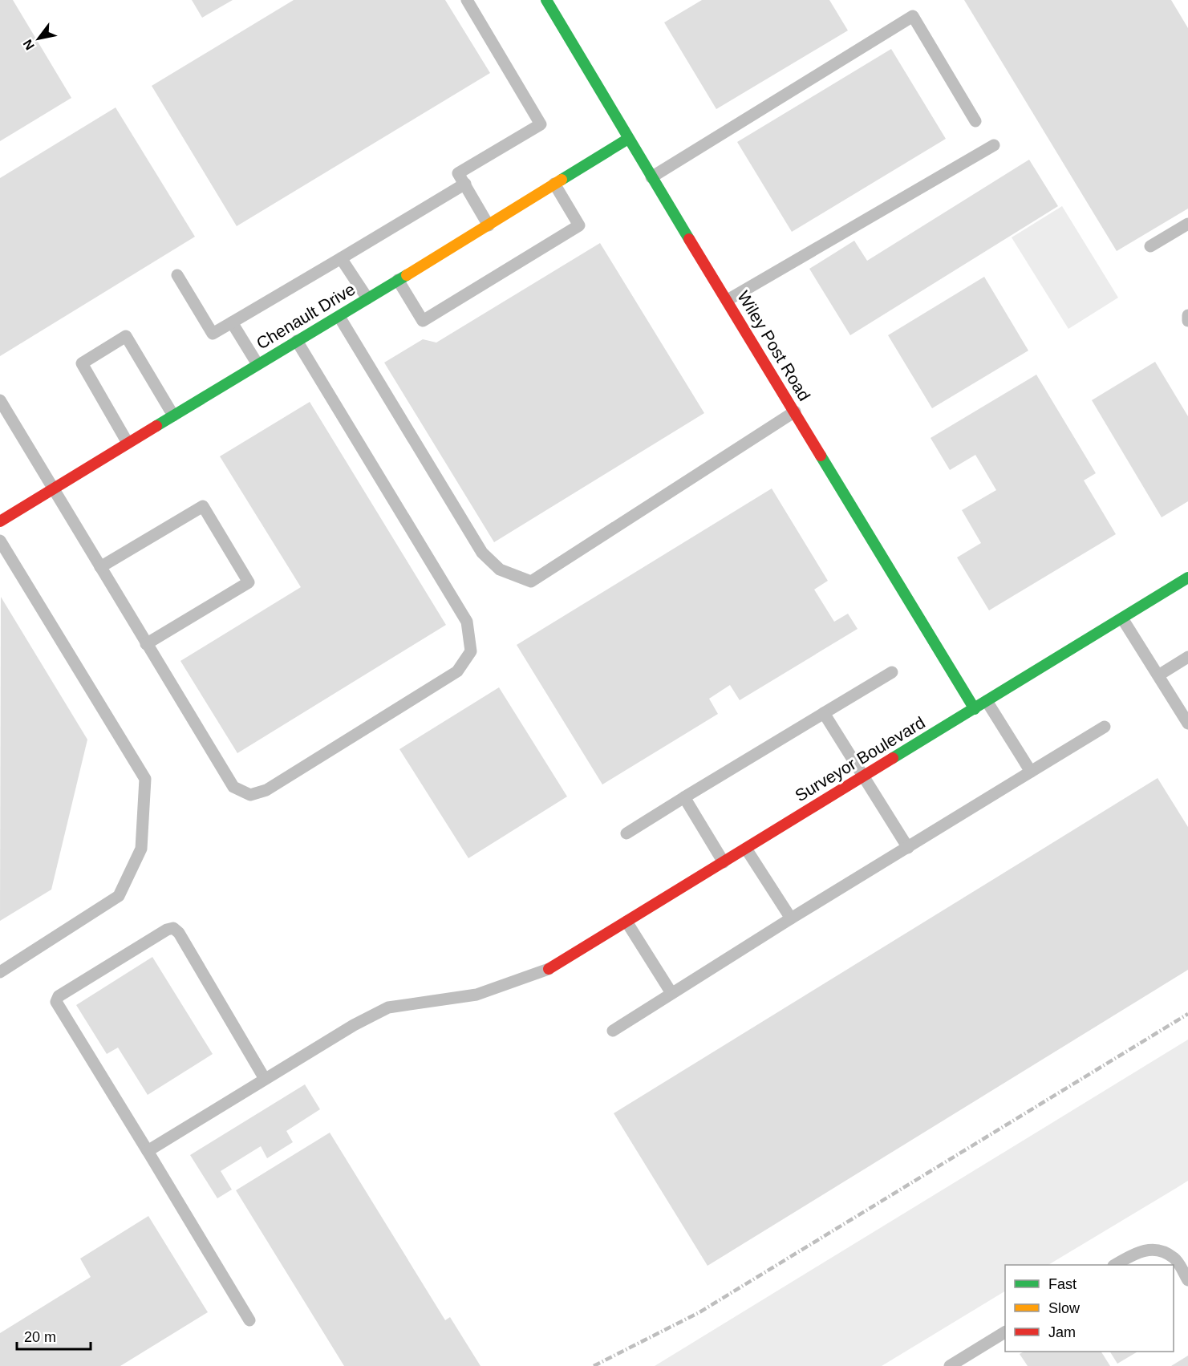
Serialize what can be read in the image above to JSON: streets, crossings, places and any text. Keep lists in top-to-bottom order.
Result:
{
  "streets": {
    "street": ["Chenault Drive", "Wiley Post Road", "Surveyor Boulevard"]
  },
  "crossings": [
    ["Chenault Drive", "Wiley Post Road"],
    ["Wiley Post Road", "Surveyor Boulevard"]
  ],
  "legend": ["Fast", "Slow", "Jam"],
  "scale_bar": "20 m",
  "north": "bottom left"
}
